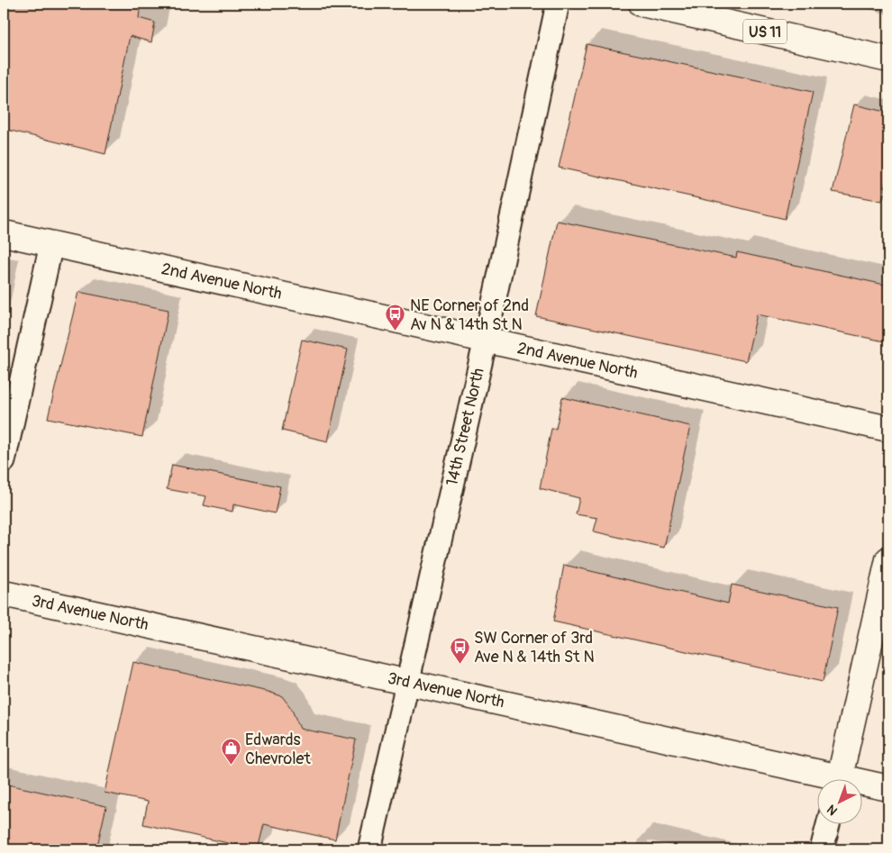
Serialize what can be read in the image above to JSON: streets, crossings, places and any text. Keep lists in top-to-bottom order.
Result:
{
  "streets": {
    "main road": ["US 11", "2nd Avenue North", "3rd Avenue North"],
    "street": ["14th Street North"]
  },
  "crossings": [
    ["2nd Avenue North", "14th Street North"],
    ["14th Street North", "3rd Avenue North"]
  ],
  "places": {
    "bus stop": ["NE Corner of 2nd Av N & 14th St N", "SW Corner of 3rd Ave N & 14th St N"],
    "shop": ["Edwards Chevrolet"]
  },
  "north": "bottom left"
}
